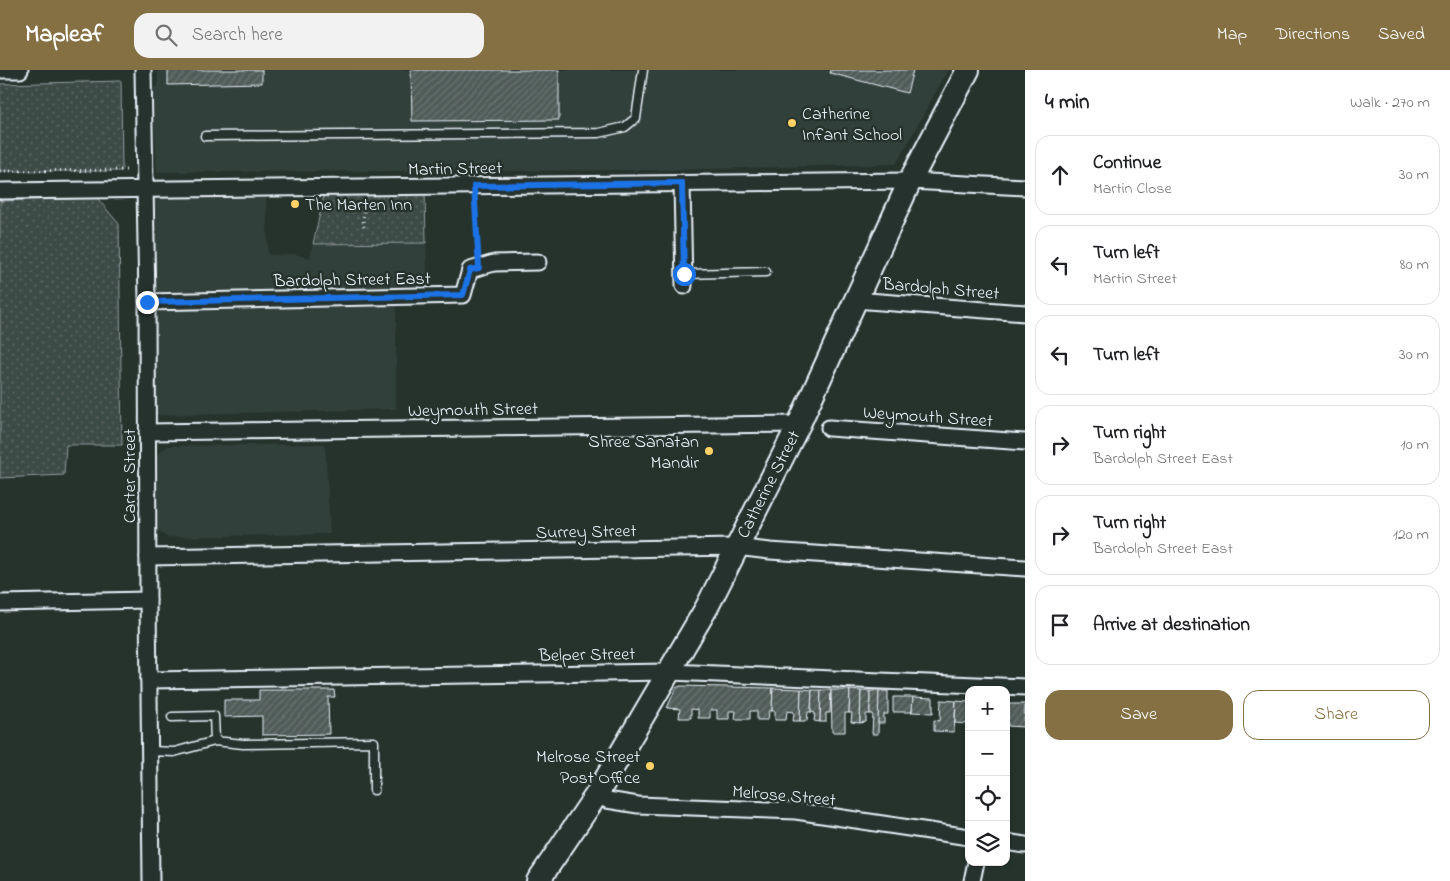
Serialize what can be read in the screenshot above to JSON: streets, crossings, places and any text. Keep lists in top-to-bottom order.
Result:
{
  "streets": {
    "street": [
      "Martin Street",
      "Bardolph Street East",
      "Bardolph Street",
      "Weymouth Street",
      "Carter Street",
      "Catherine Street",
      "Surrey Street",
      "Belper Street",
      "Melrose Street"
    ]
  },
  "crossings": [
    ["Martin Street", "Carter Street"],
    ["Martin Street", "Catherine Street"],
    ["Bardolph Street East", "Carter Street"],
    ["Bardolph Street", "Catherine Street"],
    ["Weymouth Street", "Carter Street"],
    ["Weymouth Street", "Catherine Street"],
    ["Carter Street", "Surrey Street"],
    ["Carter Street", "Belper Street"],
    ["Catherine Street", "Surrey Street"],
    ["Catherine Street", "Belper Street"],
    ["Catherine Street", "Melrose Street"]
  ],
  "places": [
    "Catherine Infant School",
    "The Marten Inn",
    "Shree Sanatan Mandir",
    "Melrose Street Post Office"
  ],
  "page": {
    "header": "Mapleaf",
    "search": "Search here",
    "nav": ["Map", "Directions", "Saved"],
    "heading": ["4 min", "Walk · 270 m"],
    "list": [
      ["Continue", "Martin Close", "30 m"],
      ["Turn left", "Martin Street", "80 m"],
      ["Turn left", "30 m"],
      ["Turn right", "Bardolph Street East", "10 m"],
      ["Turn right", "Bardolph Street East", "120 m"],
      "Arrive at destination"
    ],
    "buttons": ["Save", "Share"],
    "map_buttons": ["+", "−"]
  }
}
